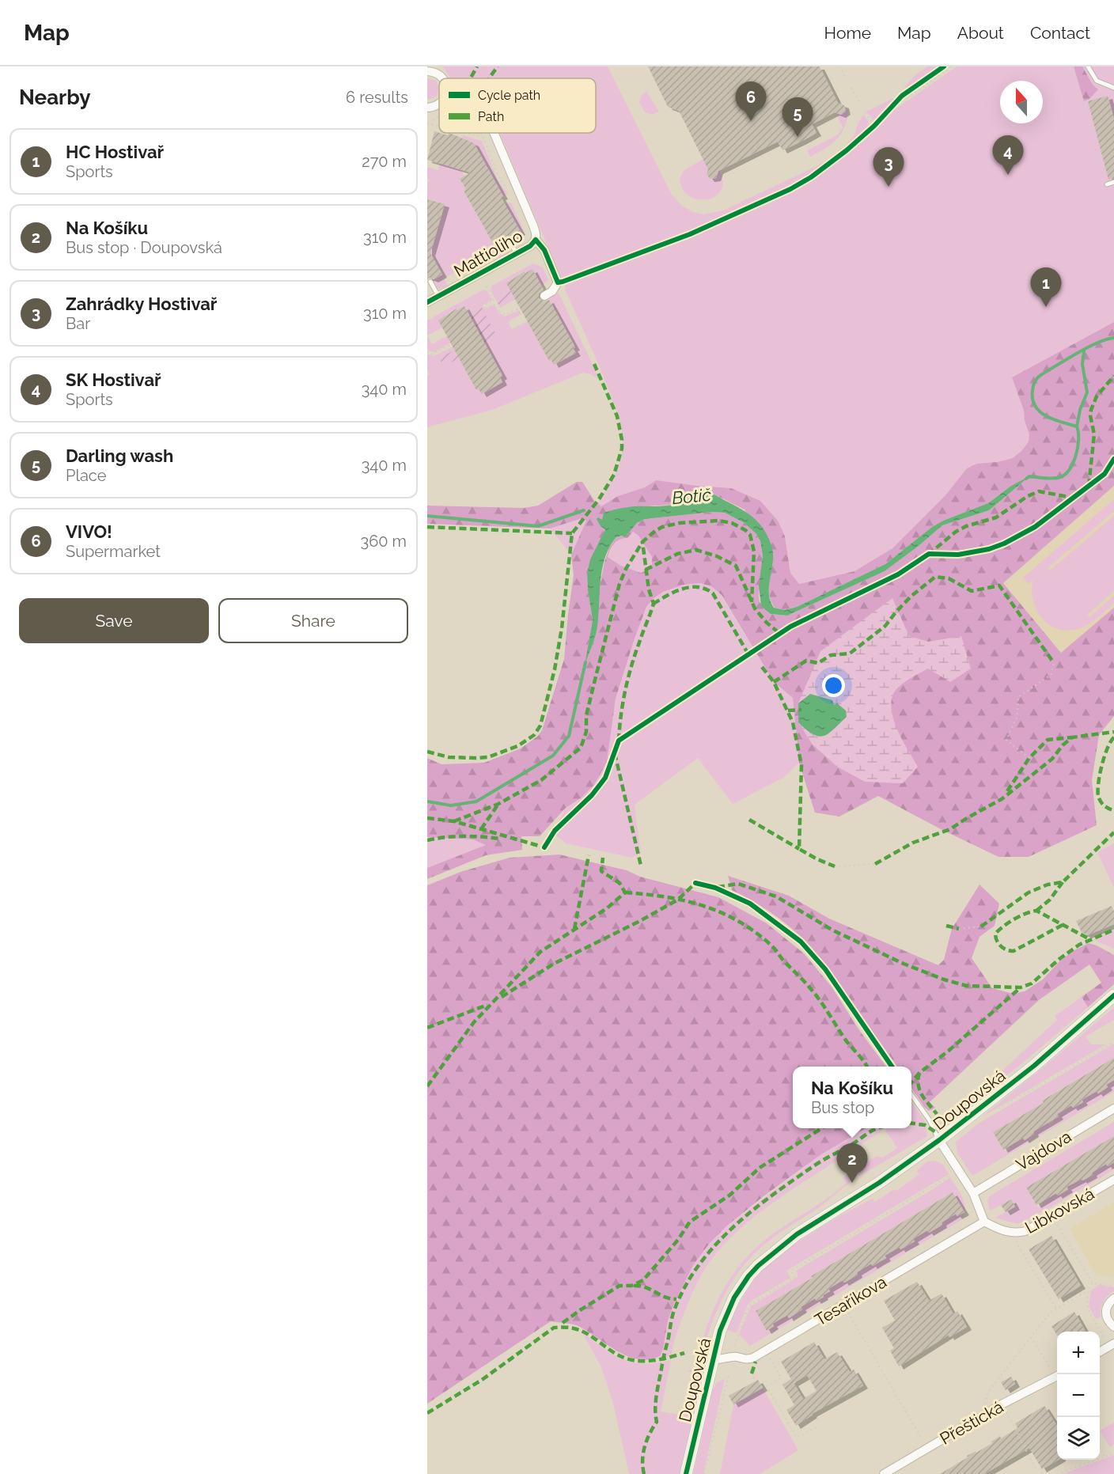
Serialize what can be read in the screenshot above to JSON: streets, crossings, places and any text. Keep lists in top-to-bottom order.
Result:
{
  "streets": {
    "street": [
      "Mattioliho",
      "Doupovská",
      "Vajdova",
      "Libkovská",
      "Tesaříkova",
      "Přeštická"
    ]
  },
  "crossings": [
    ["Doupovská", "Tesaříkova"],
    ["Libkovská", "Tesaříkova"]
  ],
  "water": ["Botič"],
  "legend": ["Cycle path", "Path"],
  "north": "top",
  "page": {
    "header": "Map",
    "nav": [
      "Home",
      "Map",
      "About",
      "Contact"
    ],
    "heading": ["Nearby", "6 results"],
    "pins": [
      "6",
      "5",
      "4",
      "3",
      "1",
      "2"
    ],
    "list": [
      {
        "mark": "1",
        "name": "HC Hostivař",
        "note": "Sports",
        "value": "270 m"
      },
      {
        "mark": "2",
        "name": "Na Košíku",
        "note": "Bus stop · Doupovská",
        "value": "310 m"
      },
      {
        "mark": "3",
        "name": "Zahrádky Hostivař",
        "note": "Bar",
        "value": "310 m"
      },
      {
        "mark": "4",
        "name": "SK Hostivař",
        "note": "Sports",
        "value": "340 m"
      },
      {
        "mark": "5",
        "name": "Darling wash",
        "note": "Place",
        "value": "340 m"
      },
      {
        "mark": "6",
        "name": "VIVO!",
        "note": "Supermarket",
        "value": "360 m"
      }
    ],
    "buttons": ["Save", "Share"],
    "popup": ["Na Košíku", "Bus stop"],
    "map_buttons": ["+", "−"]
  }
}
